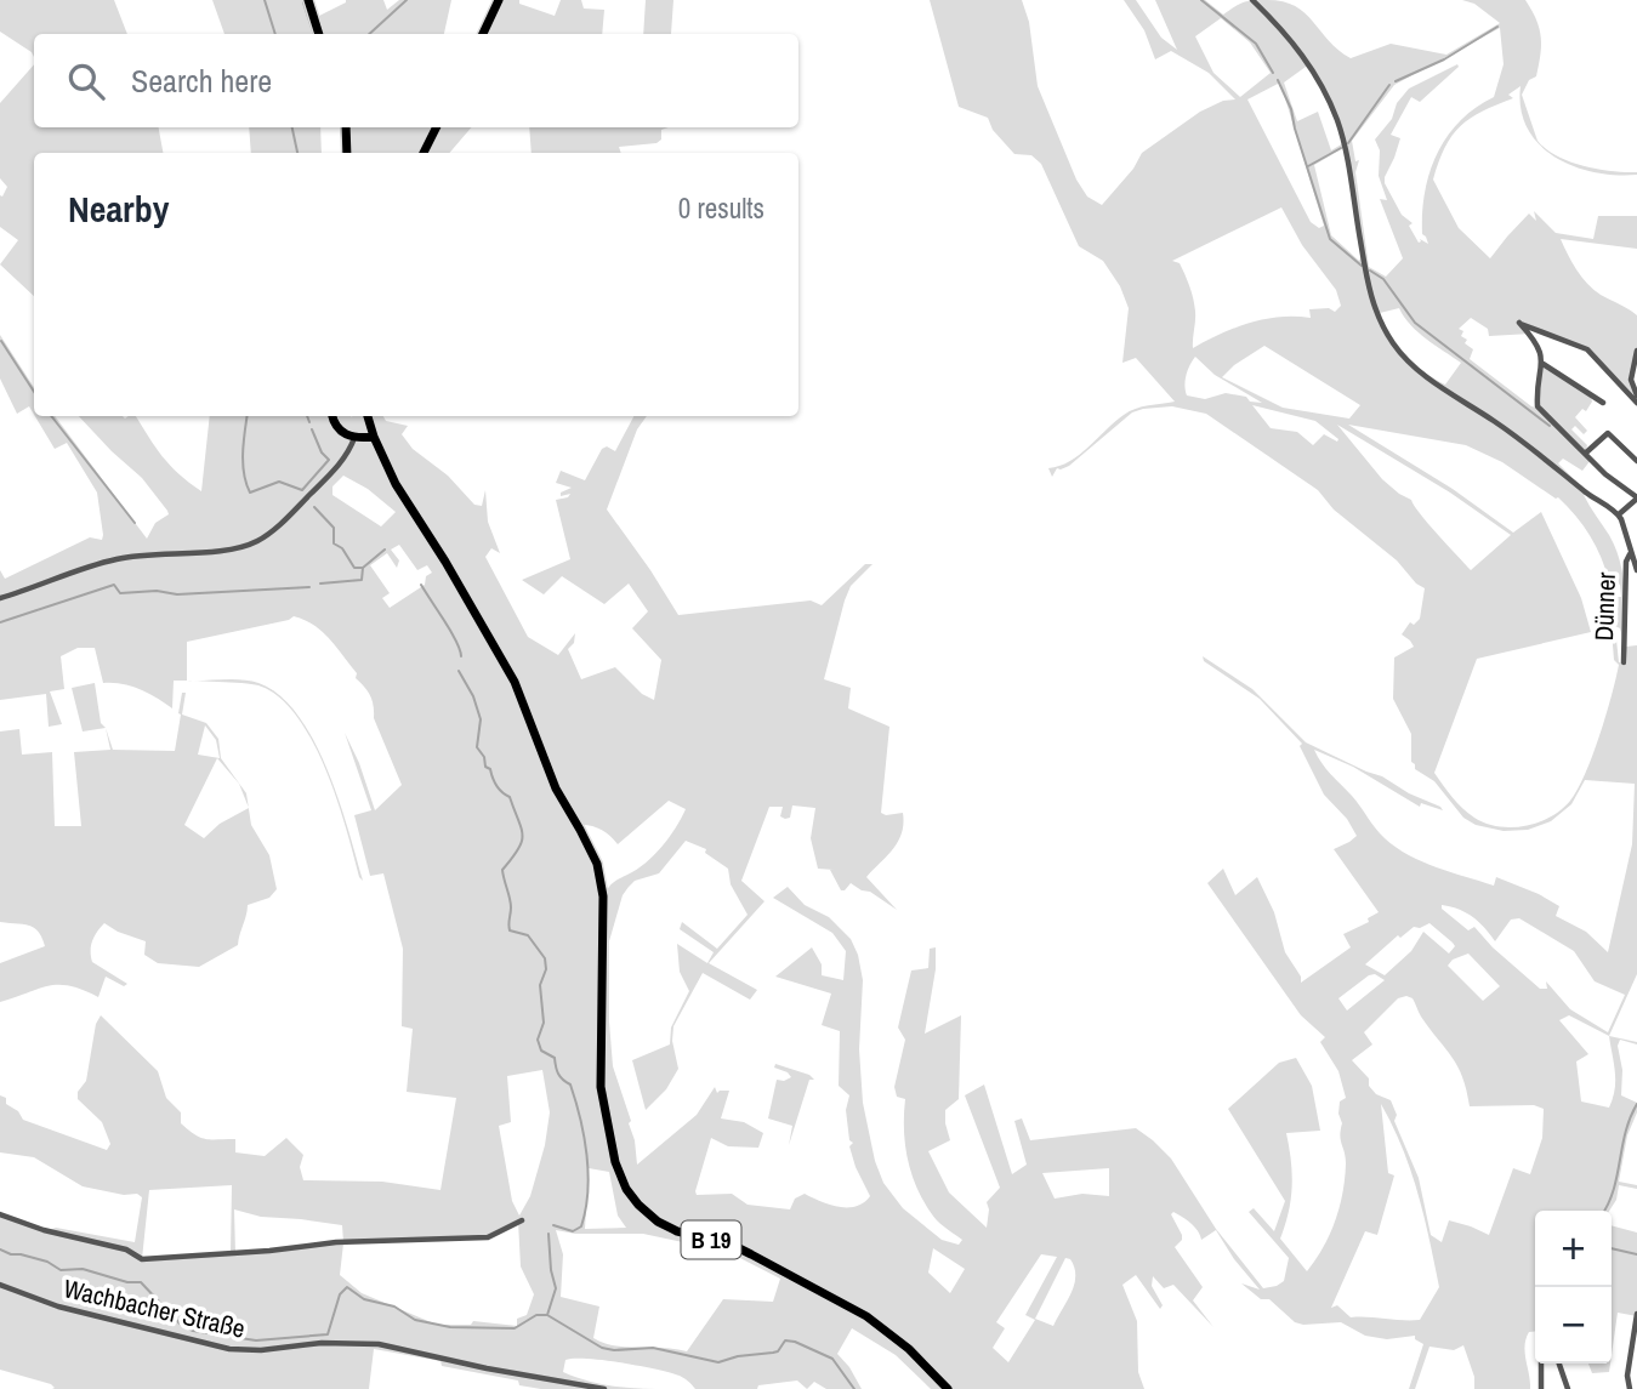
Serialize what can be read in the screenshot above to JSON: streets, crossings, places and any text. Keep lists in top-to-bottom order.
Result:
{
  "streets": {
    "main road": ["B 19"],
    "street": ["Dünner", "Wachbacher Straße"]
  },
  "page": {
    "search": "Search here",
    "heading": ["Nearby", "0 results"],
    "map_buttons": ["+", "−"]
  }
}
